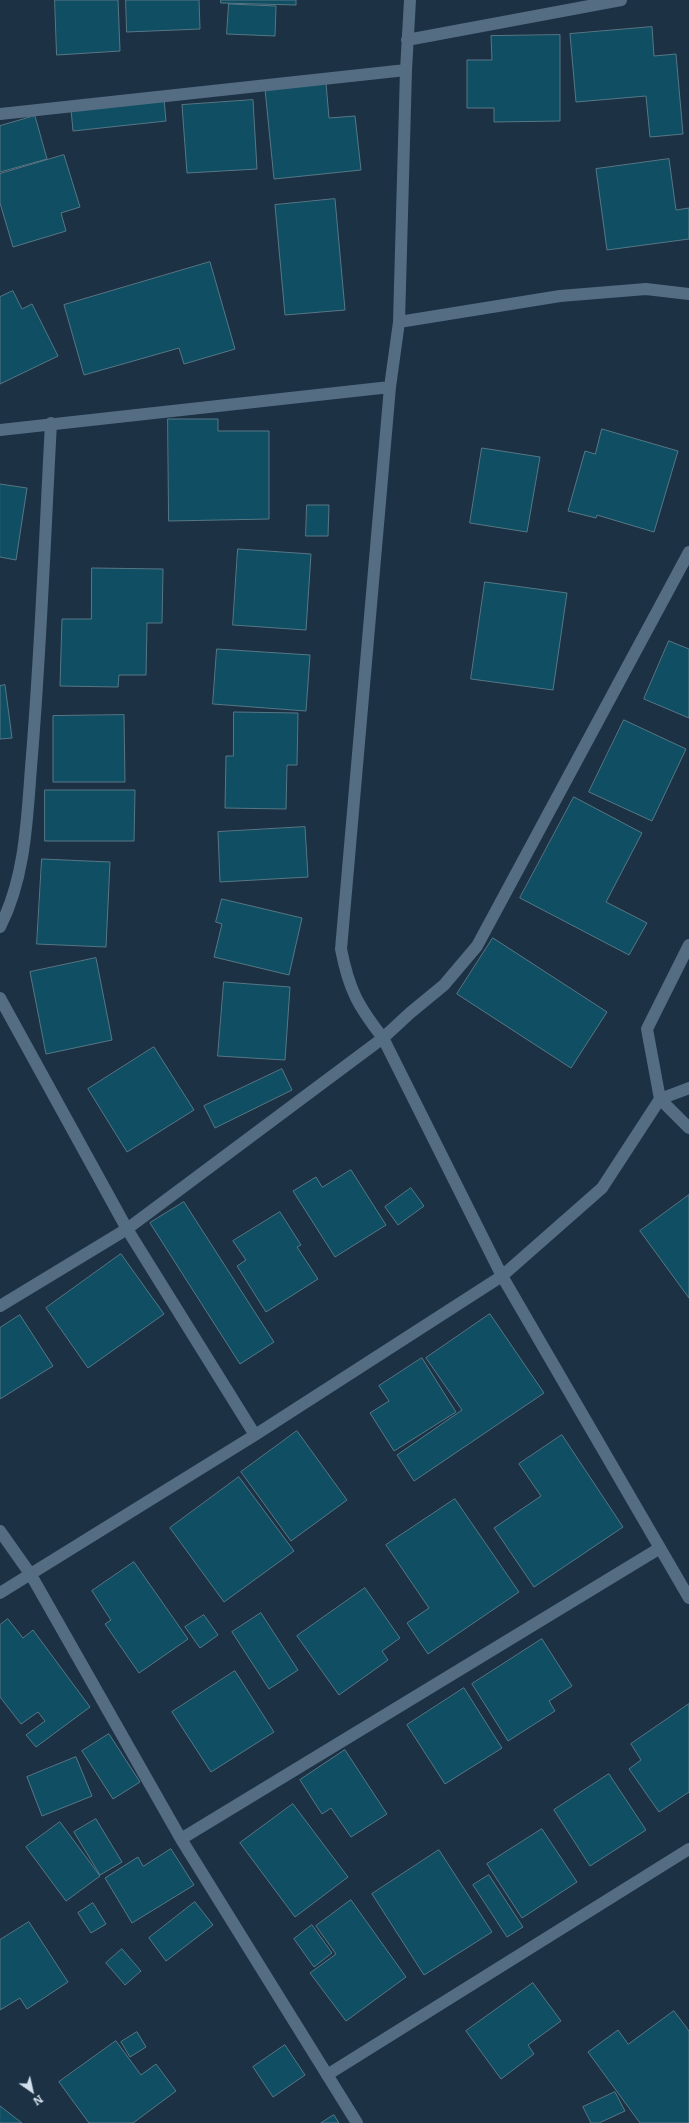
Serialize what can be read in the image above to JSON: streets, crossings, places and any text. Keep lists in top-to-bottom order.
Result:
{
  "north": "bottom right"
}
